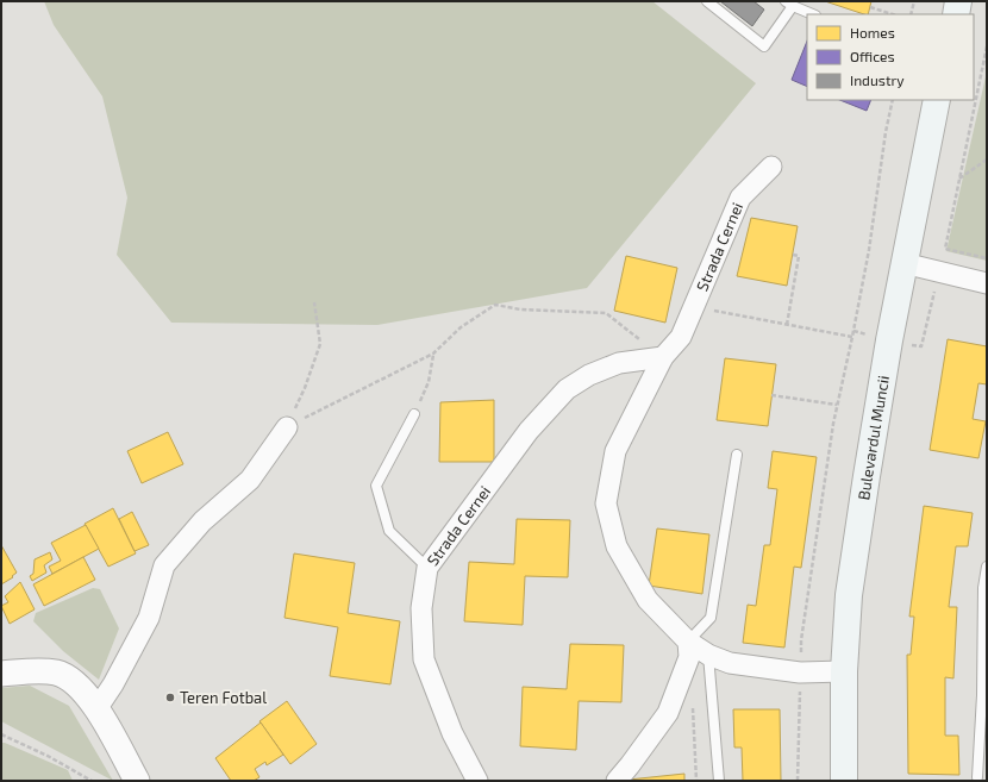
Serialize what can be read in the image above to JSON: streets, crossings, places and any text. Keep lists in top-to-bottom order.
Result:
{
  "streets": {
    "main road": ["Bulevardul Muncii"],
    "street": ["Strada Cernei"]
  },
  "crossings": [
    ["Strada Cernei", "Bulevardul Muncii"]
  ],
  "places": ["Teren Fotbal"],
  "legend": ["Homes", "Offices", "Industry"]
}
